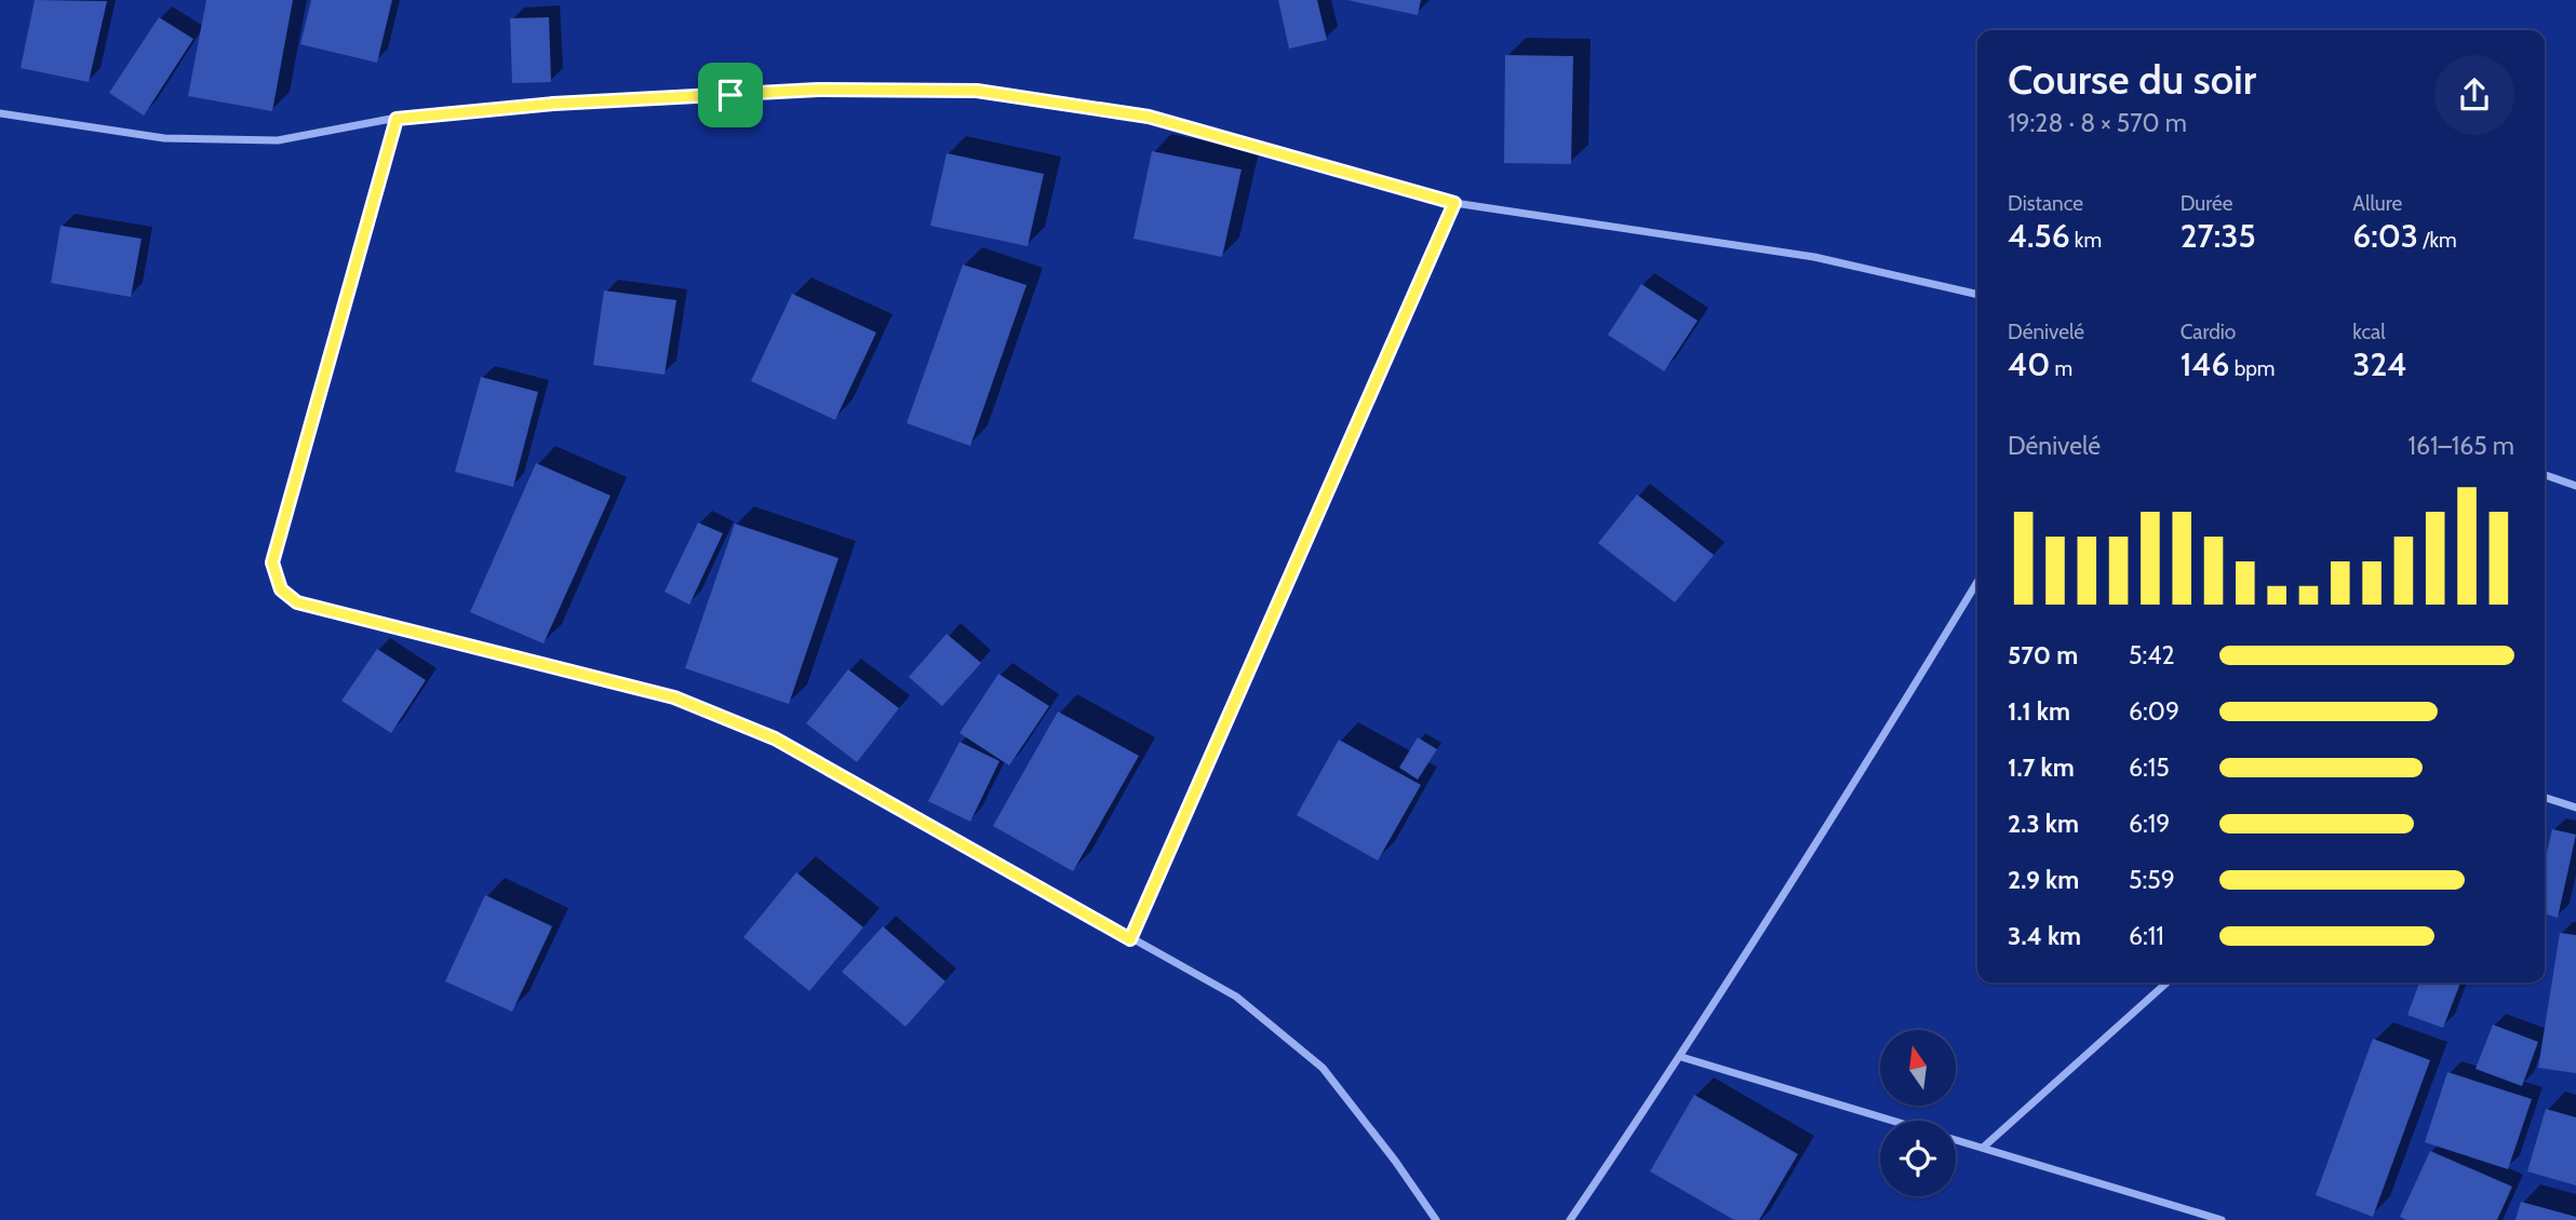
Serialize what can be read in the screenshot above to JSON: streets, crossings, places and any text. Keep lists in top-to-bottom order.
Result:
{
  "north": "top",
  "page": {
    "heading": ["Course du soir", "19:28 · 8 × 570 m"],
    "stats": [
      ["Distance", "4.56 km"],
      ["Durée", "27:35"],
      ["Allure", "6:03 /km"],
      ["Dénivelé", "40 m"],
      ["Cardio", "146 bpm"],
      ["kcal", "324"]
    ],
    "chart": ["Dénivelé", "161–165 m"],
    "list": [
      {
        "name": "570 m",
        "note": "5:42"
      },
      {
        "name": "1.1 km",
        "note": "6:09"
      },
      {
        "name": "1.7 km",
        "note": "6:15"
      },
      {
        "name": "2.3 km",
        "note": "6:19"
      },
      {
        "name": "2.9 km",
        "note": "5:59"
      },
      {
        "name": "3.4 km",
        "note": "6:11"
      }
    ]
  }
}
